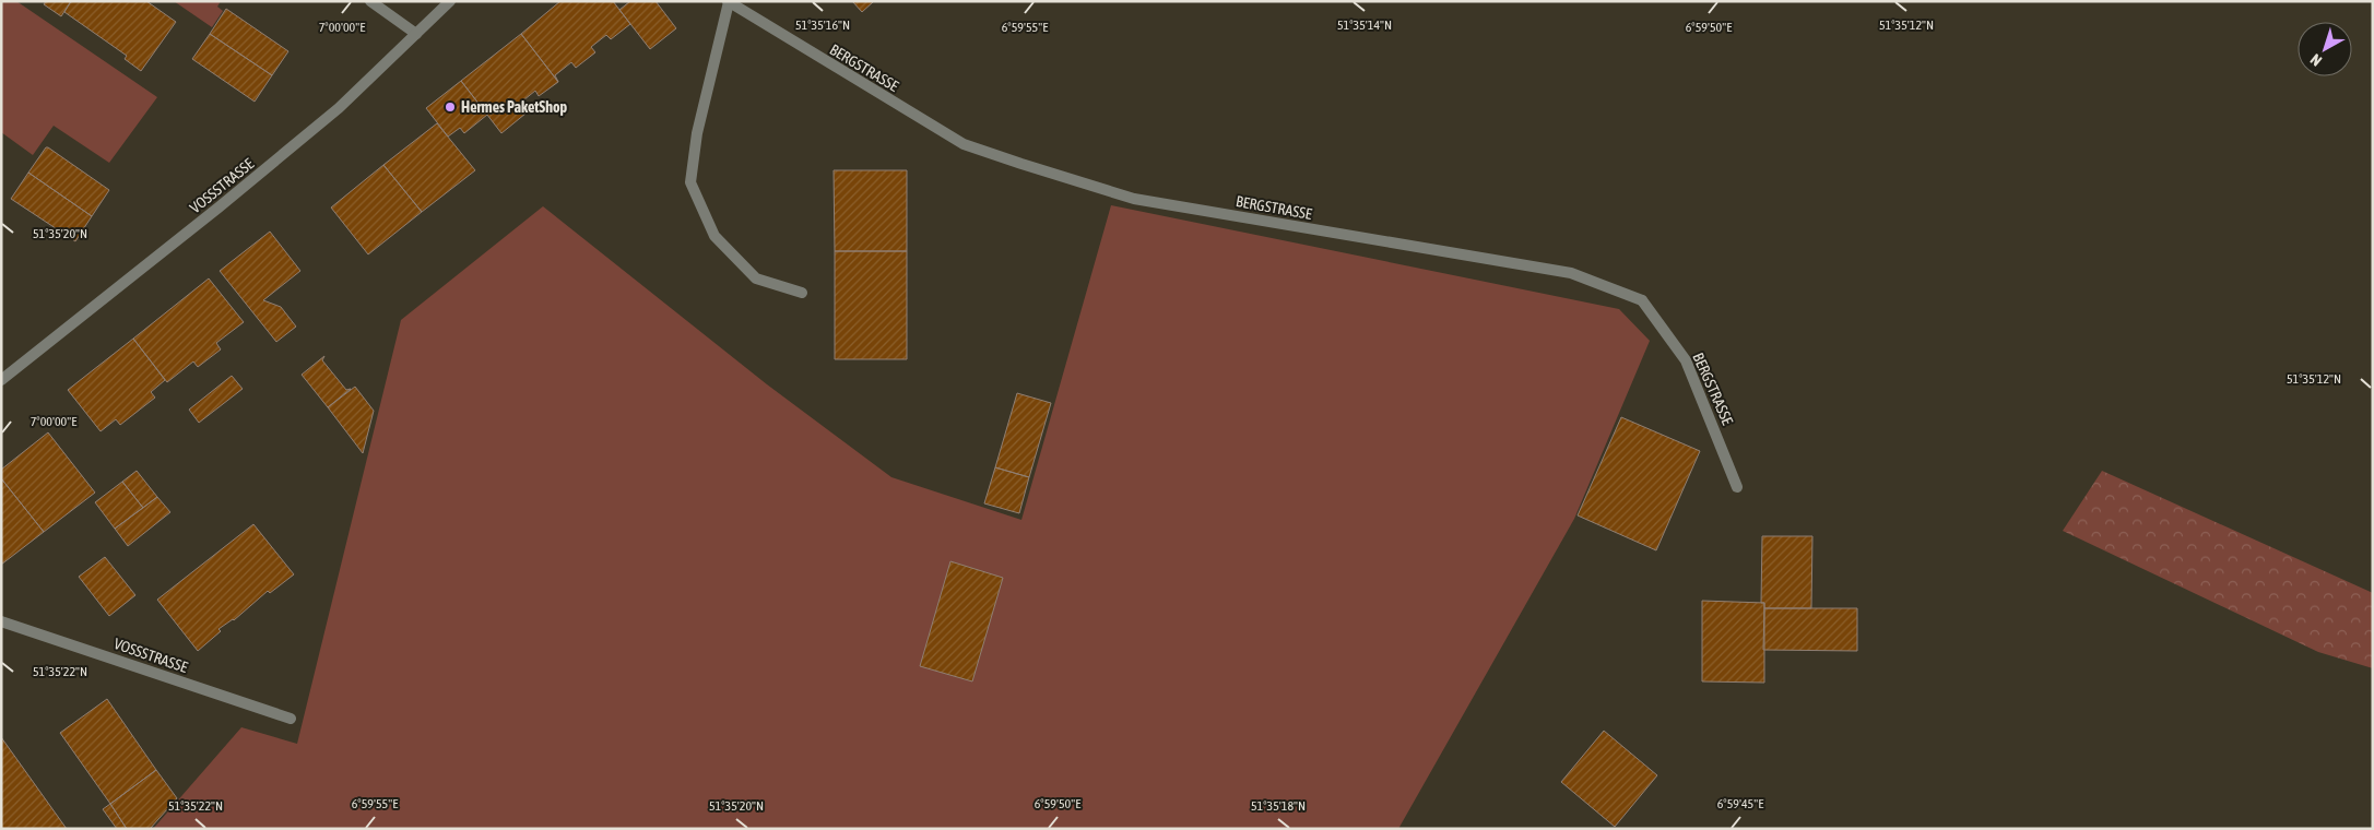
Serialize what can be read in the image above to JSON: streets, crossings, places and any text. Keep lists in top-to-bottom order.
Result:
{
  "streets": {
    "street": ["BERGSTRASSE", "VOSSSTRASSE"]
  },
  "places": ["Hermes PaketShop"],
  "north": "bottom left",
  "coordinates": [
    "51°35'16\"N",
    "51°35'14\"N",
    "51°35'12\"N",
    "7°00'00\"E",
    "6°59'55\"E",
    "6°59'50\"E",
    "51°35'20\"N",
    "51°35'22\"N",
    "6°59'45\"E",
    "51°35'18\"N"
  ]
}
